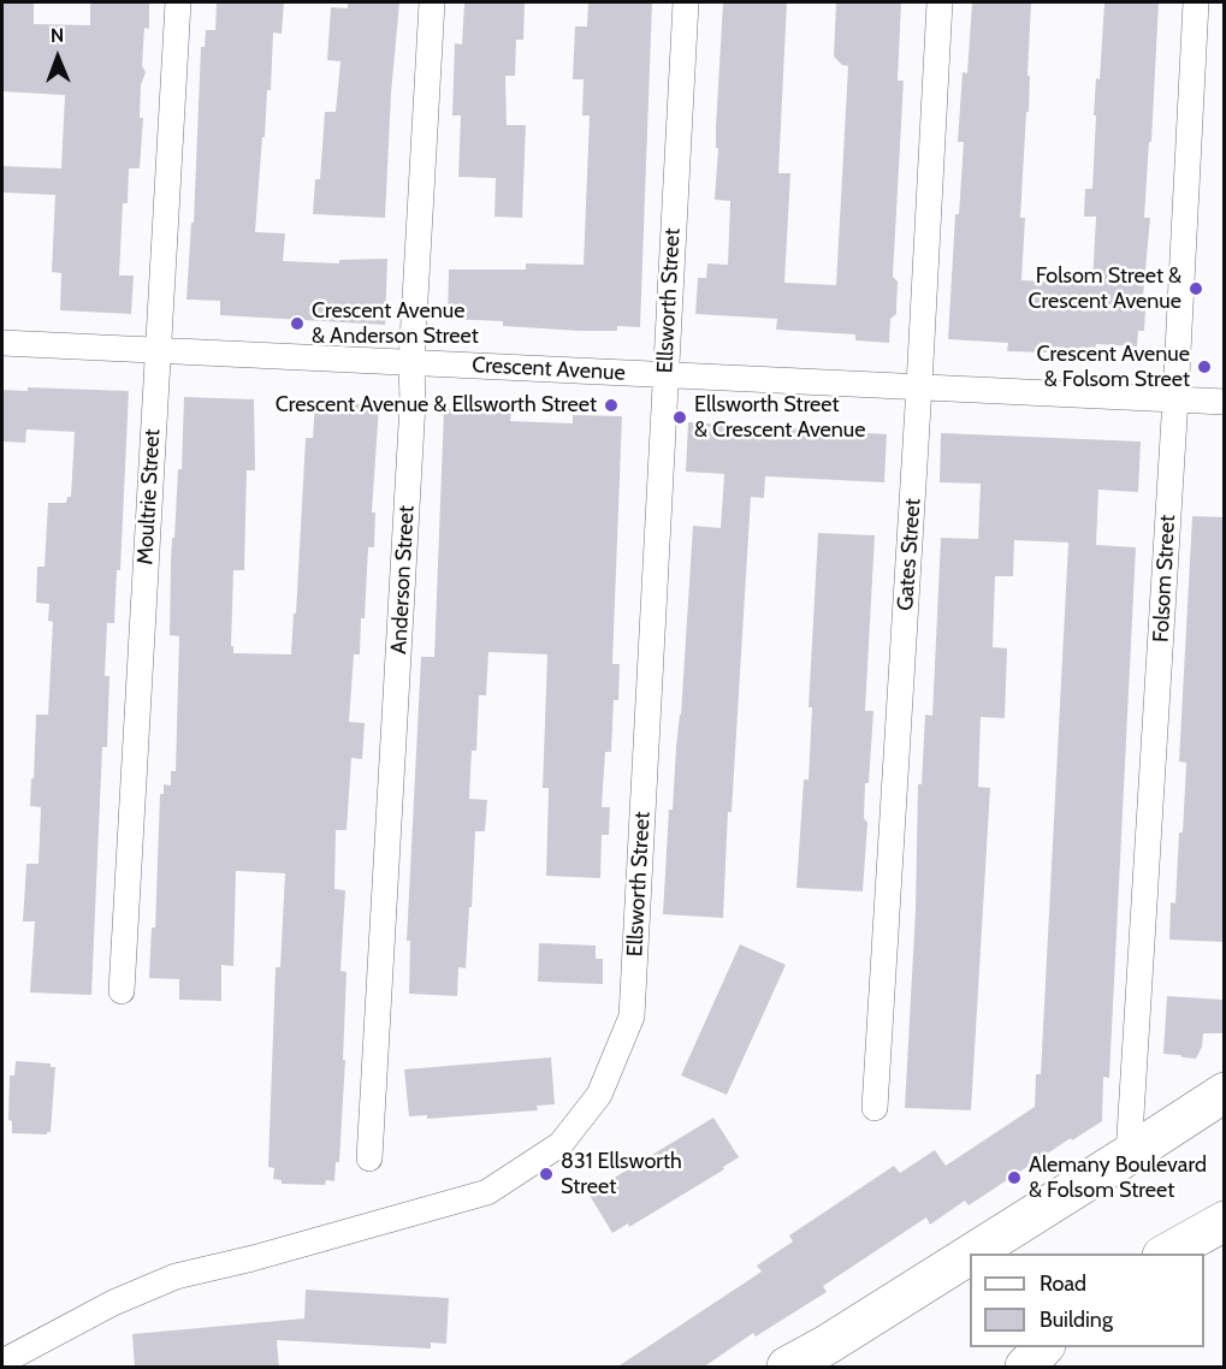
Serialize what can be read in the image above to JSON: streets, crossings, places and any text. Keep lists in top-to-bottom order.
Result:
{
  "streets": {
    "street": [
      "Ellsworth Street",
      "Crescent Avenue",
      "Moultrie Street",
      "Gates Street",
      "Folsom Street",
      "Anderson Street"
    ]
  },
  "crossings": [
    ["Ellsworth Street", "Crescent Avenue"],
    ["Crescent Avenue", "Moultrie Street"],
    ["Crescent Avenue", "Gates Street"],
    ["Crescent Avenue", "Folsom Street"],
    ["Crescent Avenue", "Anderson Street"]
  ],
  "places": [
    "Folsom Street & Crescent Avenue",
    "Crescent Avenue & Anderson Street",
    "Crescent Avenue & Folsom Street",
    "Crescent Avenue & Ellsworth Street",
    "Ellsworth Street & Crescent Avenue",
    "831 Ellsworth Street",
    "Alemany Boulevard & Folsom Street"
  ],
  "legend": ["Road", "Building"],
  "north": "top"
}
